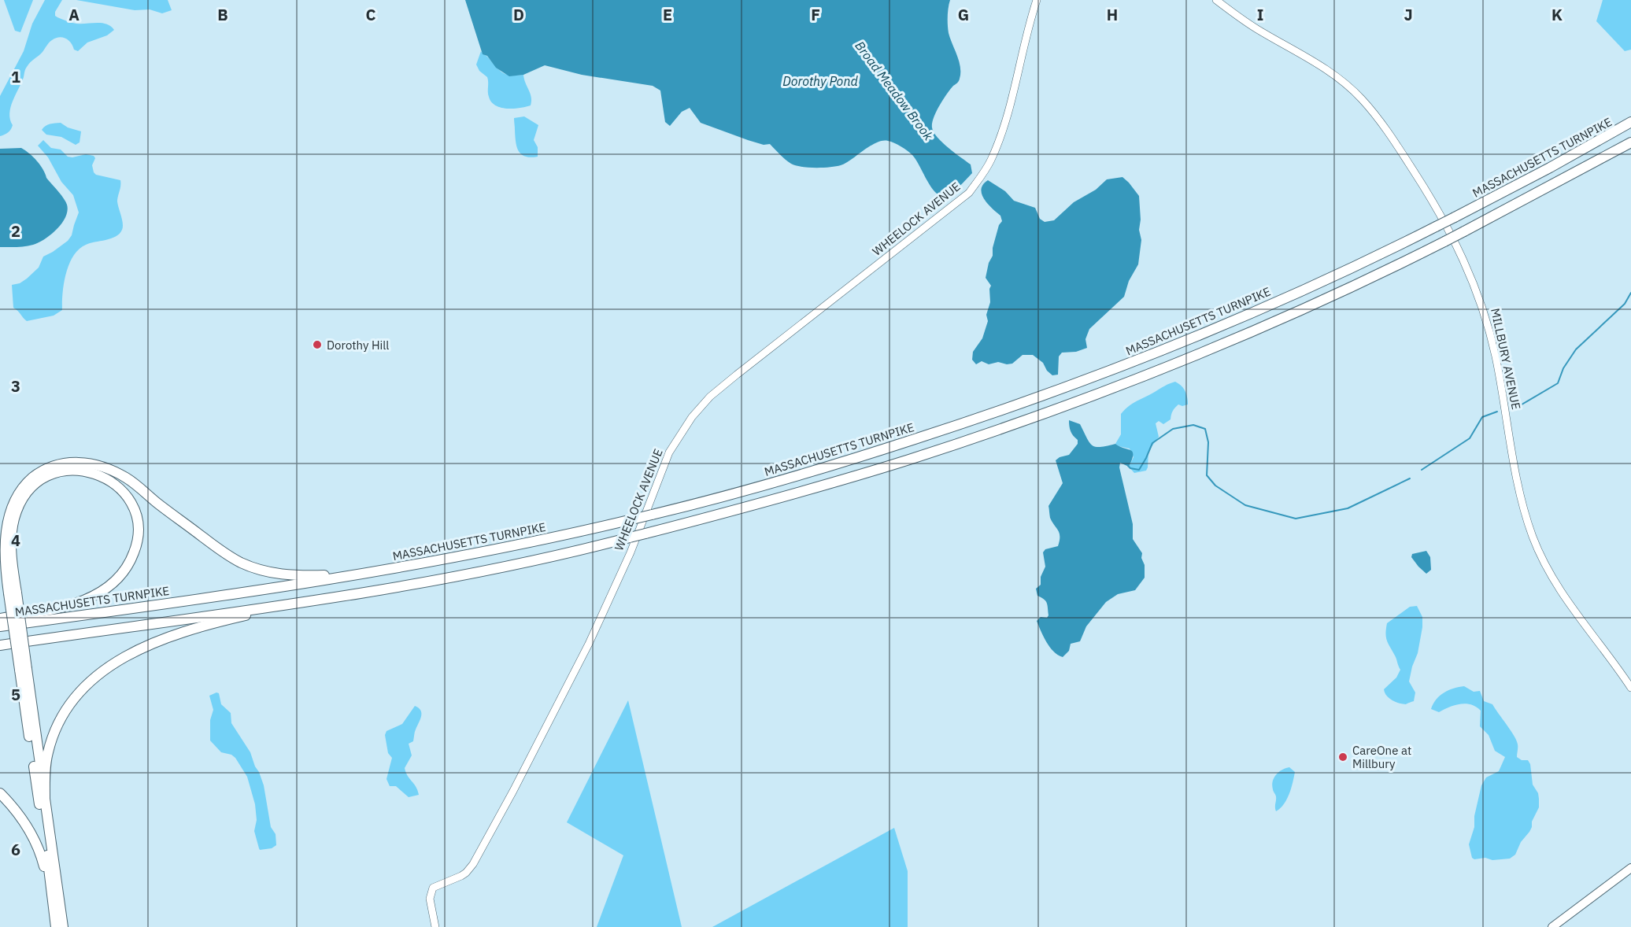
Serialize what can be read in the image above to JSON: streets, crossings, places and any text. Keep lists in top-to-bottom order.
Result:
{
  "streets": {
    "highway": ["MASSACHUSETTS TURNPIKE"],
    "street": ["WHEELOCK AVENUE", "MILLBURY AVENUE"]
  },
  "water": ["Dorothy Pond", "Broad Meadow Brook"],
  "places": ["Dorothy Hill", "CareOne at Millbury"],
  "grid": {
    "columns": [
      "A",
      "B",
      "C",
      "D",
      "E",
      "F",
      "G",
      "H",
      "I",
      "J",
      "K"
    ],
    "rows": [
      "1",
      "2",
      "3",
      "4",
      "5",
      "6"
    ]
  }
}
